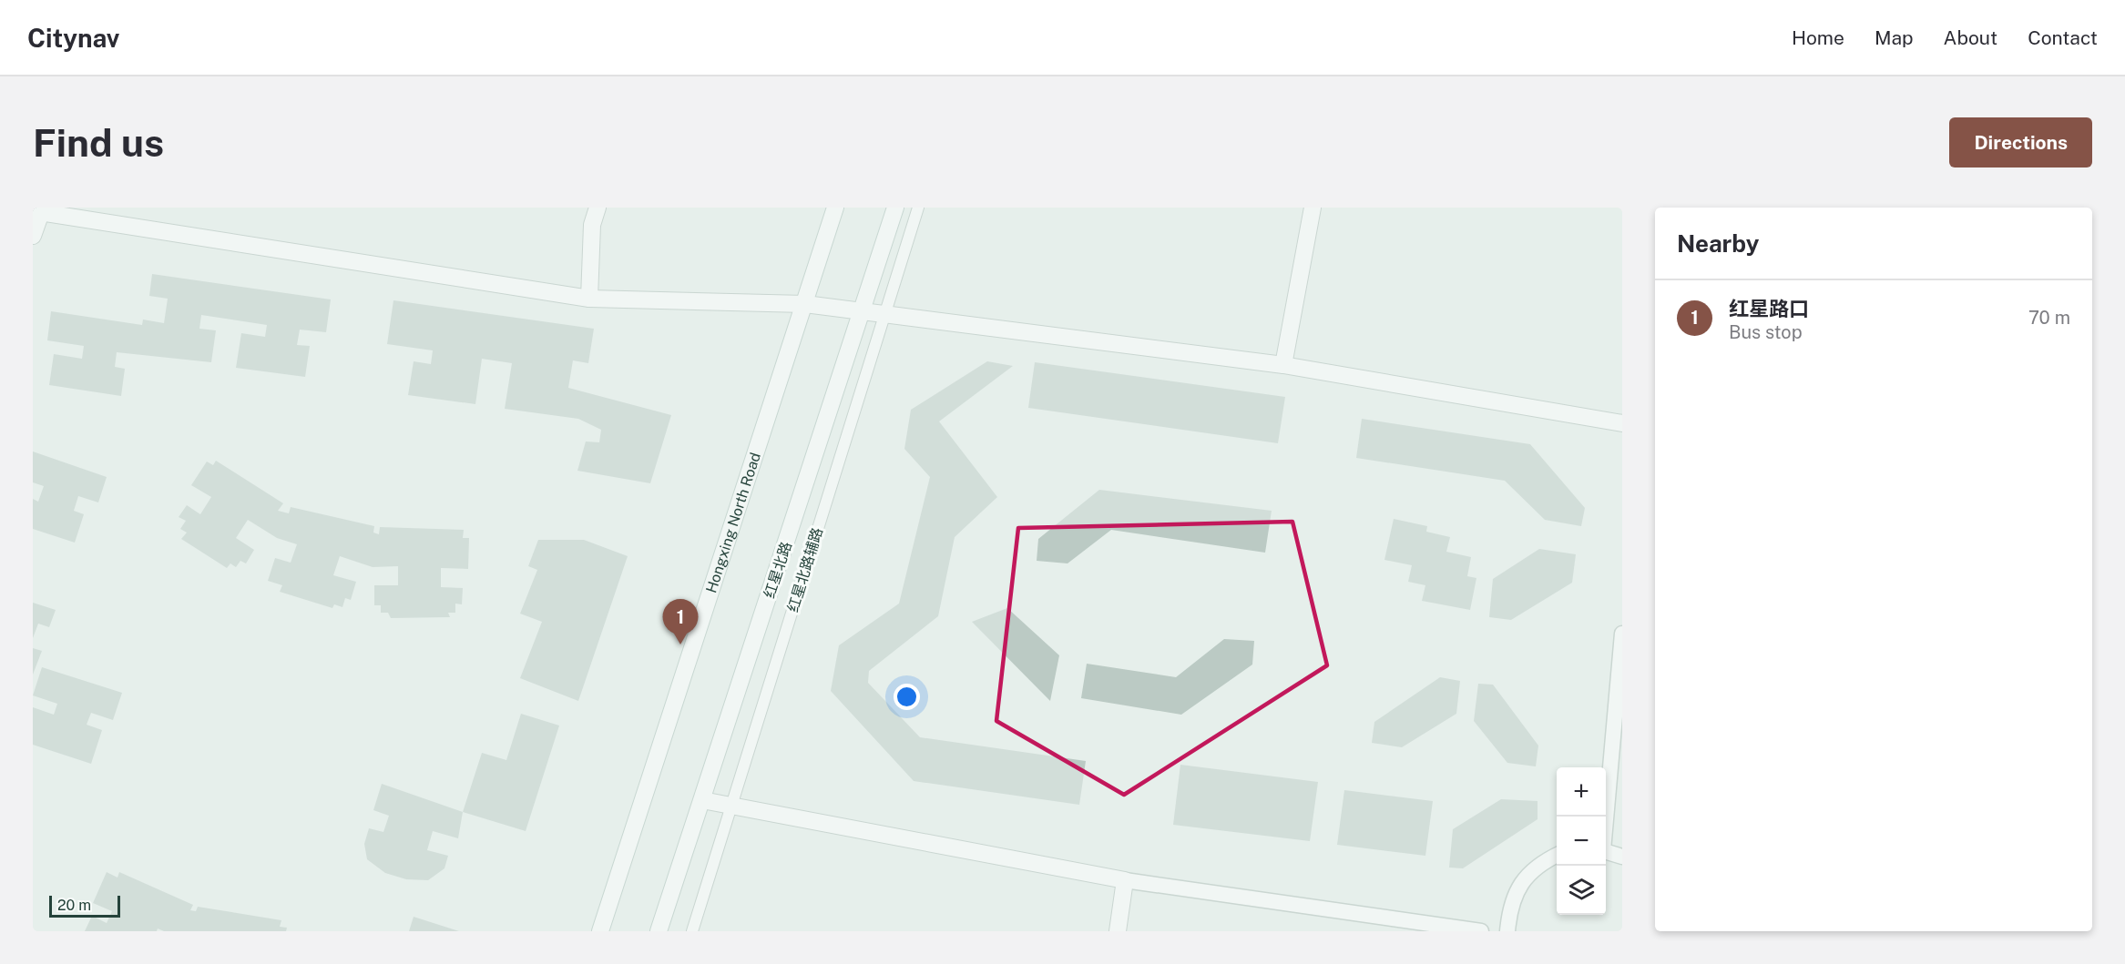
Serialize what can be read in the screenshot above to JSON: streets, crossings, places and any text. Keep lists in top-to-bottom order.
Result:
{
  "streets": {
    "street": ["Hongxing North Road", "红星北路"],
    "lane": ["红星北路辅路"]
  },
  "scale_bar": "20 m",
  "page": {
    "header": "Citynav",
    "nav": [
      "Home",
      "Map",
      "About",
      "Contact"
    ],
    "buttons": "Directions",
    "title": "Find us",
    "heading": "Nearby",
    "list": [
      {
        "mark": "1",
        "name": "红星路口",
        "note": "Bus stop",
        "value": "70 m"
      }
    ],
    "pins": "1",
    "map_buttons": ["+", "−"],
    "scale": "20 m"
  }
}
